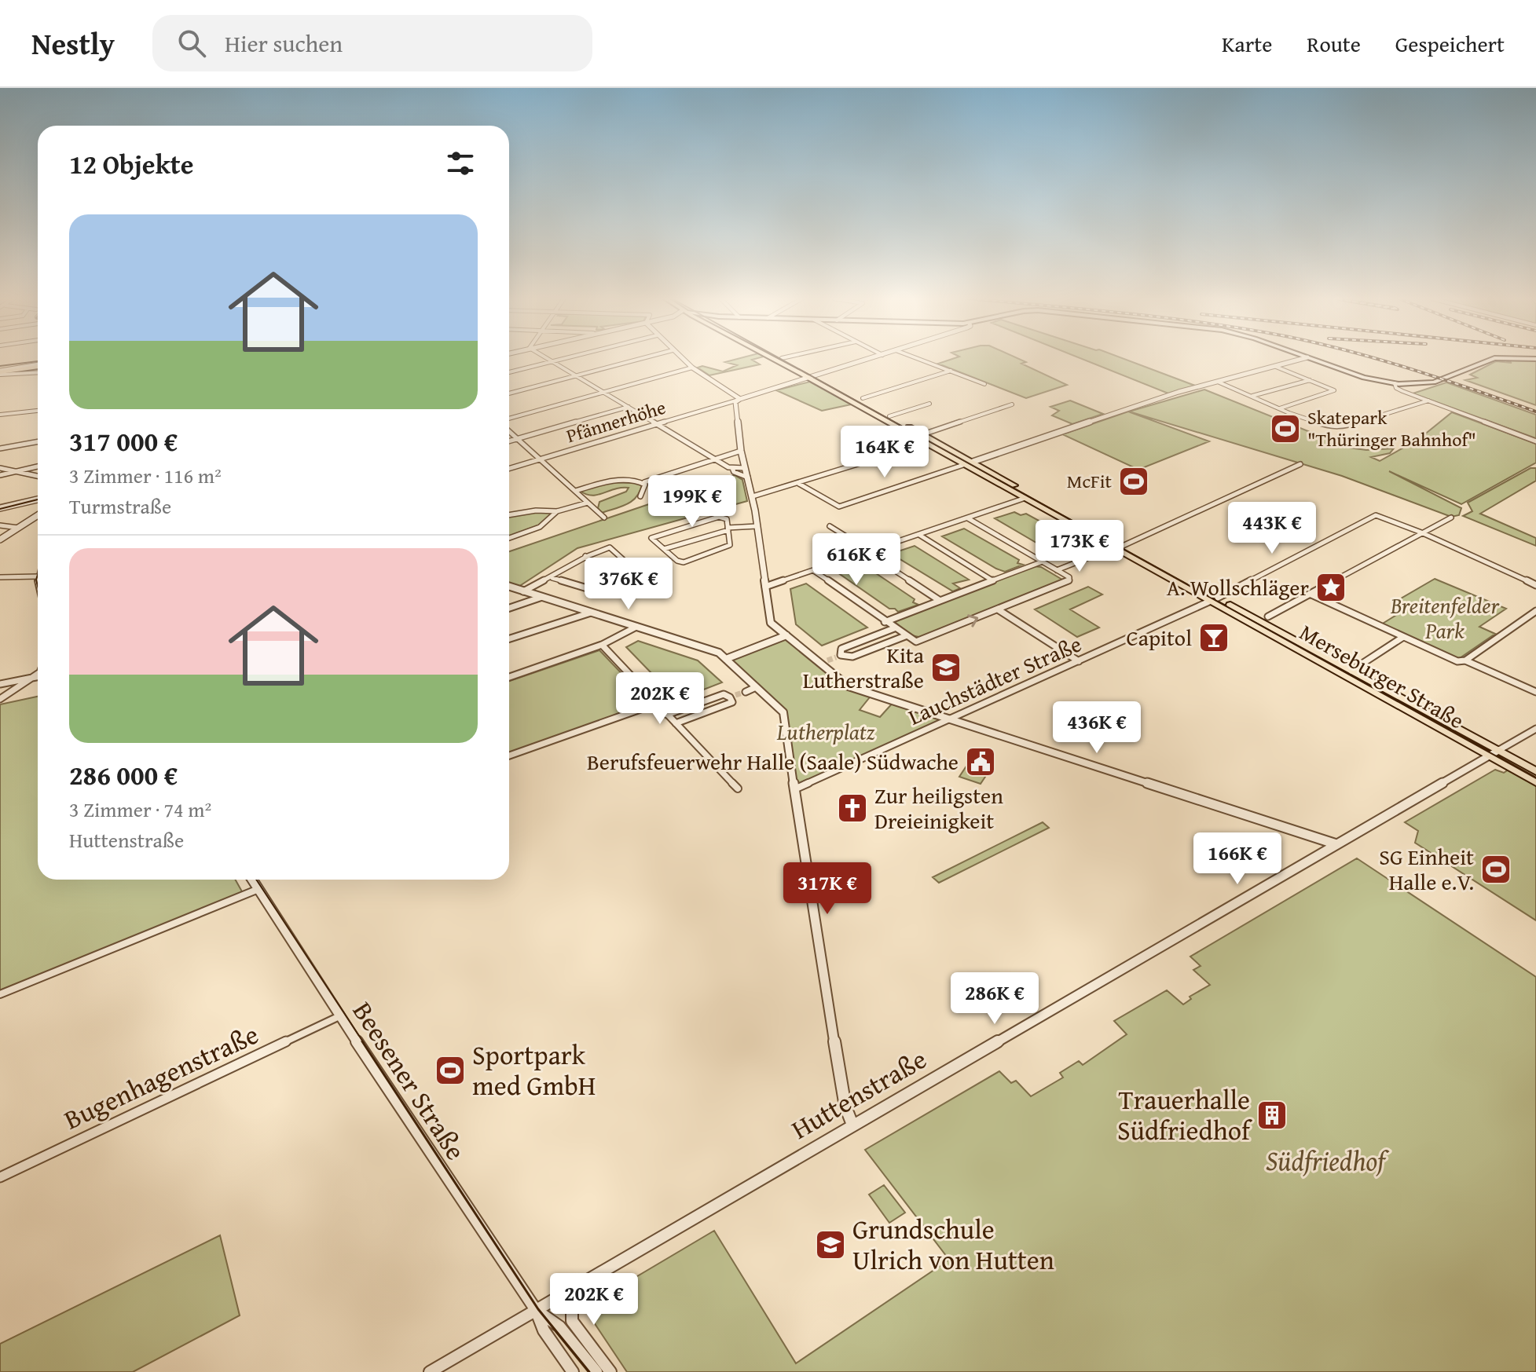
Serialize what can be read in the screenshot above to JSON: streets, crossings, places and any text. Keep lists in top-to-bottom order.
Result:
{
  "streets": {
    "main road": ["Merseburger Straße"],
    "street": [
      "Pfännerhöhe",
      "Lauchstädter Straße",
      "Bugenhagenstraße",
      "Beesener Straße",
      "Huttenstraße"
    ]
  },
  "crossings": [
    ["Pfännerhöhe", "Merseburger Straße"],
    ["Merseburger Straße", "Lauchstädter Straße"],
    ["Merseburger Straße", "Huttenstraße"],
    ["Bugenhagenstraße", "Beesener Straße"],
    ["Beesener Straße", "Huttenstraße"]
  ],
  "parks": ["Breitenfelder Park", "Lutherplatz", "Südfriedhof"],
  "places": {
    "sports": [
      "Skatepark \"Thüringer Bahnhof\"",
      "McFit",
      "SG Einheit Halle e.V.",
      "Sportpark med GmbH"
    ],
    "place": ["A. Wollschläger"],
    "bar": ["Capitol"],
    "school or university": ["Kita Lutherstraße", "Grundschule Ulrich von Hutten"],
    "public building": ["Berufsfeuerwehr Halle (Saale) Südwache"],
    "church": ["Zur heiligsten Dreieinigkeit"],
    "building": ["Trauerhalle Südfriedhof"]
  },
  "page": {
    "header": "Nestly",
    "search": "Hier suchen",
    "nav": ["Karte", "Route", "Gespeichert"],
    "heading": "12 Objekte",
    "list": [
      {
        "name": "317 000 €",
        "note": "3 Zimmer · 116 m² · Turmstraße"
      },
      {
        "name": "286 000 €",
        "note": "3 Zimmer · 74 m² · Huttenstraße"
      }
    ],
    "price": [
      "164K €",
      "199K €",
      "443K €",
      "173K €",
      "616K €",
      "376K €",
      "202K €",
      "436K €",
      "166K €",
      "317K €",
      "286K €",
      "202K €"
    ]
  }
}
